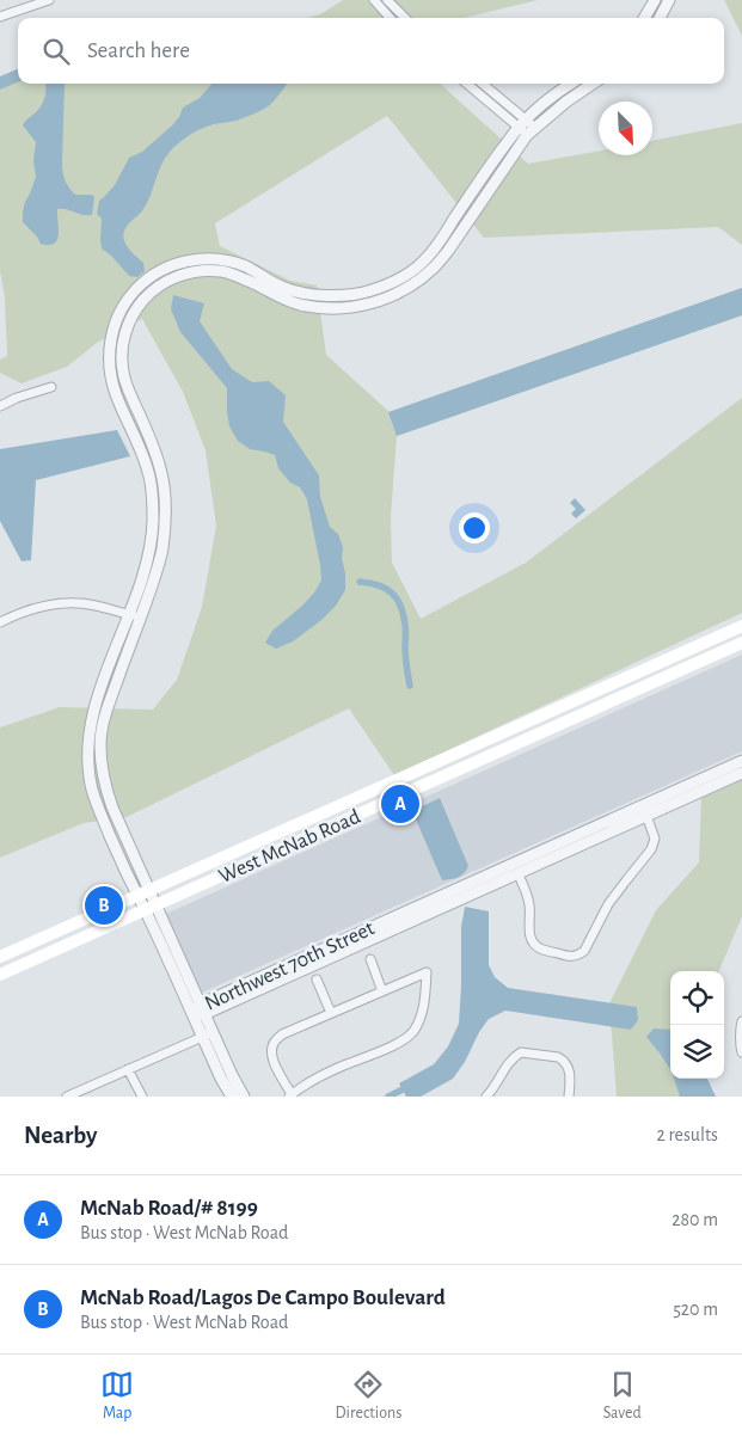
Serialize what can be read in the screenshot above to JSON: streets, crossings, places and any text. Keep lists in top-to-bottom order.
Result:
{
  "streets": {
    "main road": ["West McNab Road"],
    "street": ["Northwest 70th Street"]
  },
  "north": "bottom right",
  "page": {
    "search": "Search here",
    "pins": ["A", "B"],
    "heading": ["Nearby", "2 results"],
    "list": [
      {
        "mark": "A",
        "name": "McNab Road/# 8199",
        "note": "Bus stop · West McNab Road",
        "value": "280 m"
      },
      {
        "mark": "B",
        "name": "McNab Road/Lagos De Campo Boulevard",
        "note": "Bus stop · West McNab Road",
        "value": "520 m"
      }
    ],
    "nav": ["Map", "Directions", "Saved"]
  }
}
